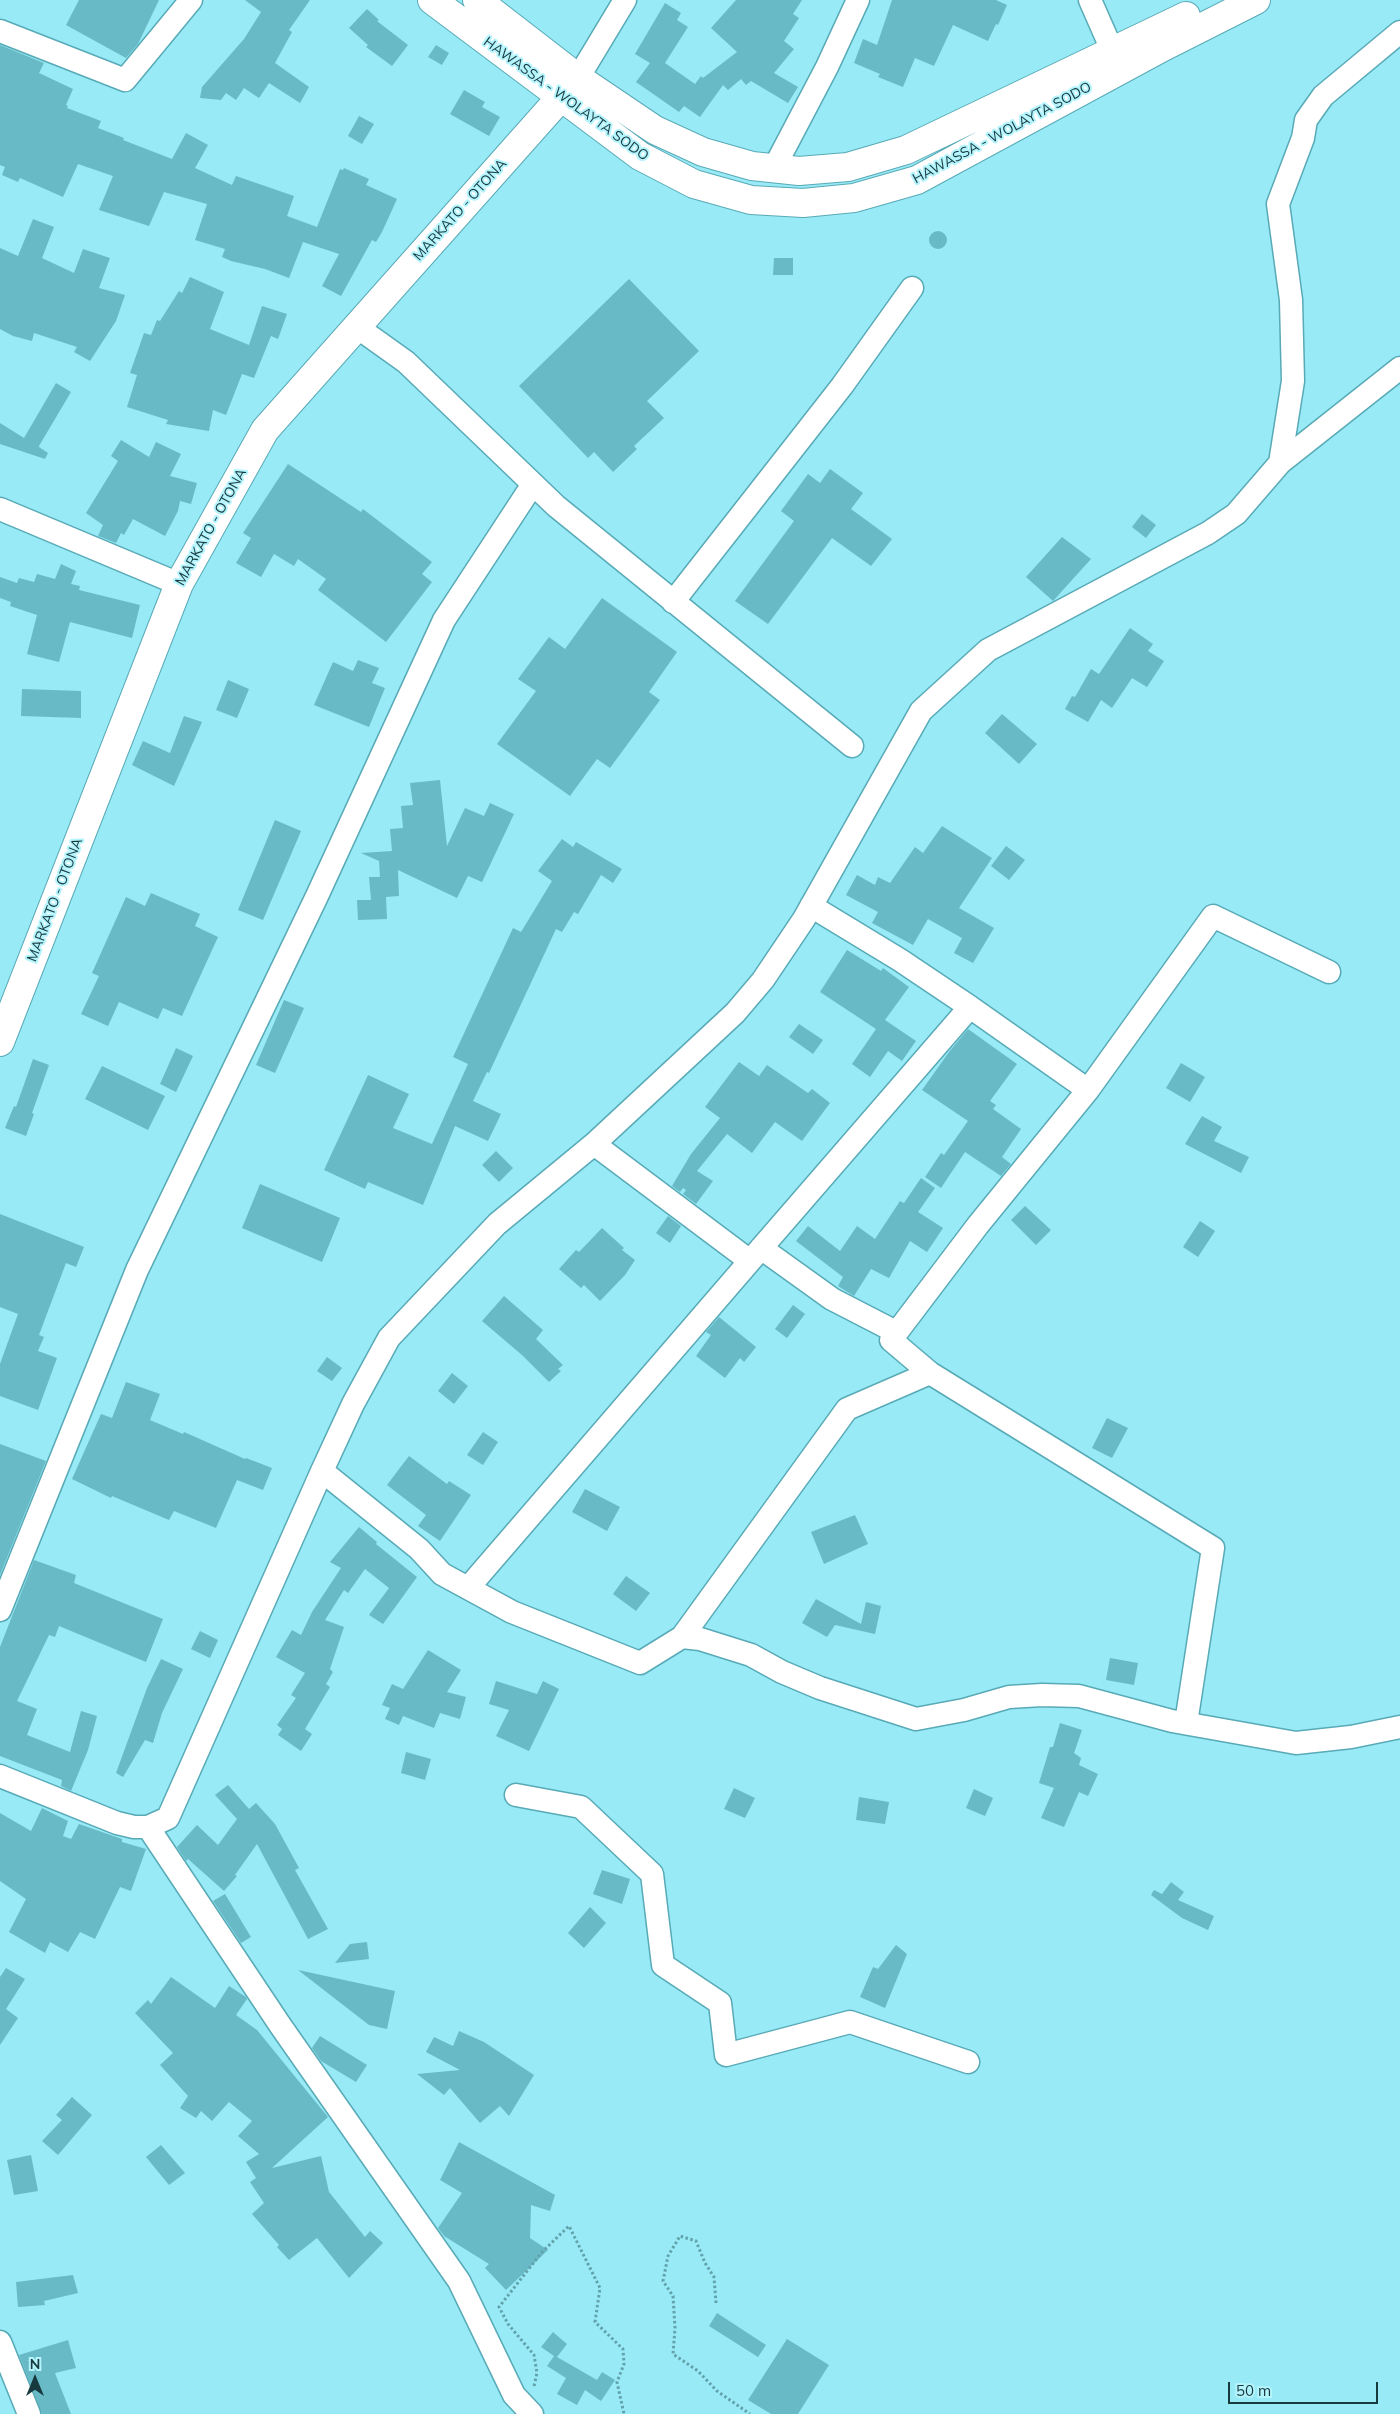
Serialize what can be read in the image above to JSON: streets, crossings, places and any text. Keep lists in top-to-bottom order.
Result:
{
  "streets": {
    "main road": ["HAWASSA - WOLAYTA SODO", "MARKATO - OTONA"]
  },
  "crossings": [
    ["HAWASSA - WOLAYTA SODO", "MARKATO - OTONA"]
  ],
  "scale_bar": "50 m",
  "north": "top"
}
